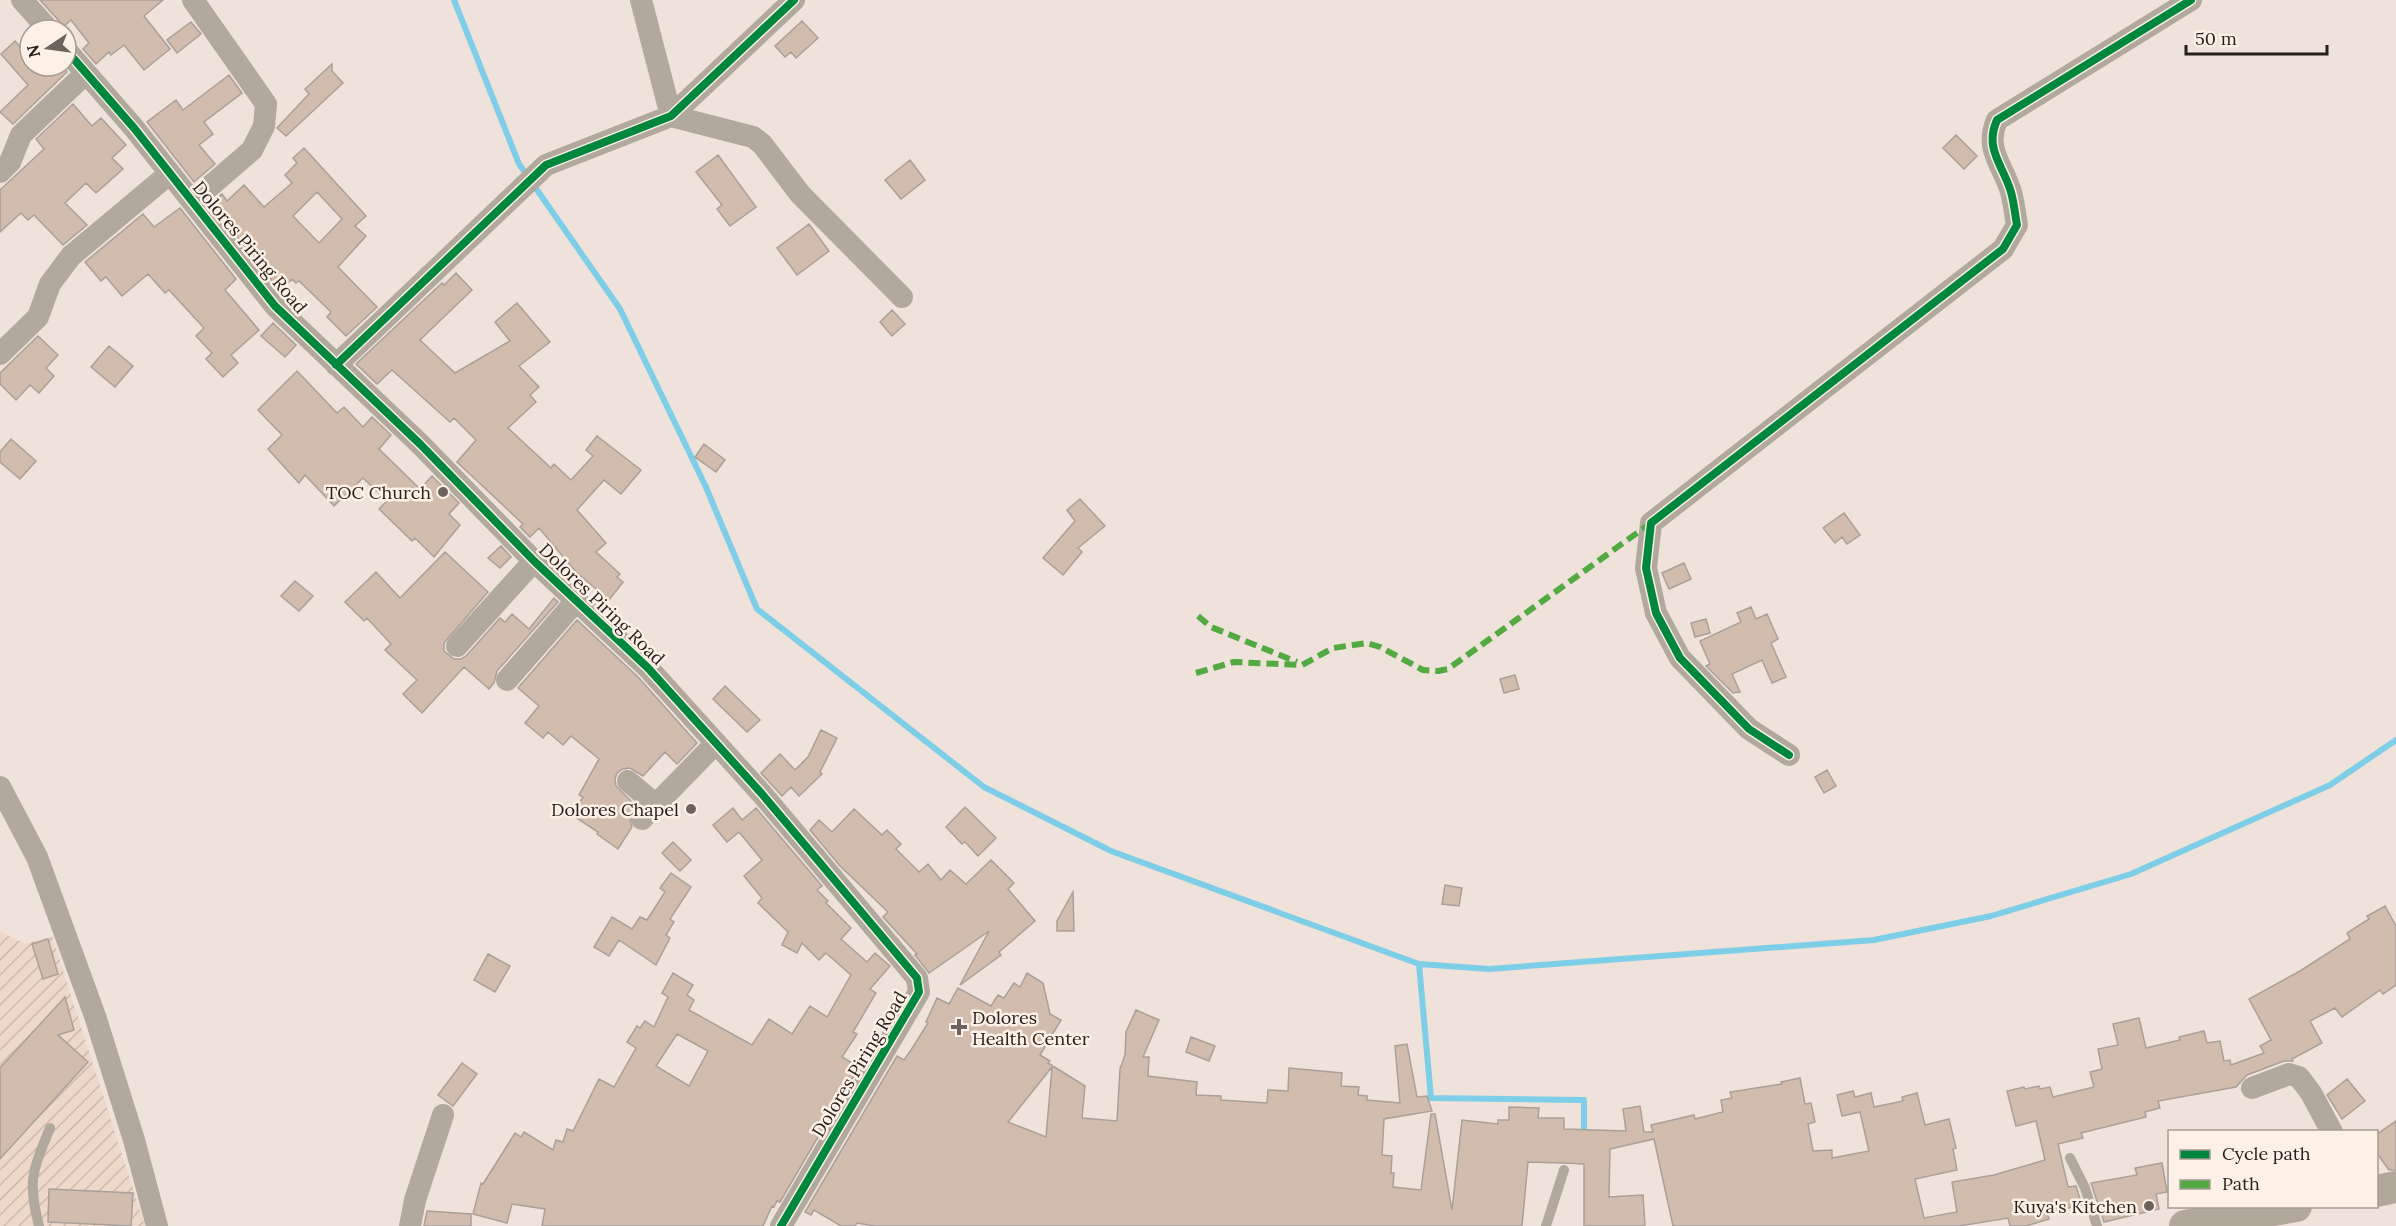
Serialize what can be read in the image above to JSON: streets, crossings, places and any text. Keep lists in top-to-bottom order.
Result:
{
  "streets": {
    "street": ["Dolores Piring Road"]
  },
  "places": {
    "other": ["TOC Church", "Dolores Chapel", "Kuya's Kitchen"],
    "health": ["Dolores Health Center"]
  },
  "legend": ["Cycle path", "Path"],
  "scale_bar": "50 m",
  "north": "left"
}
